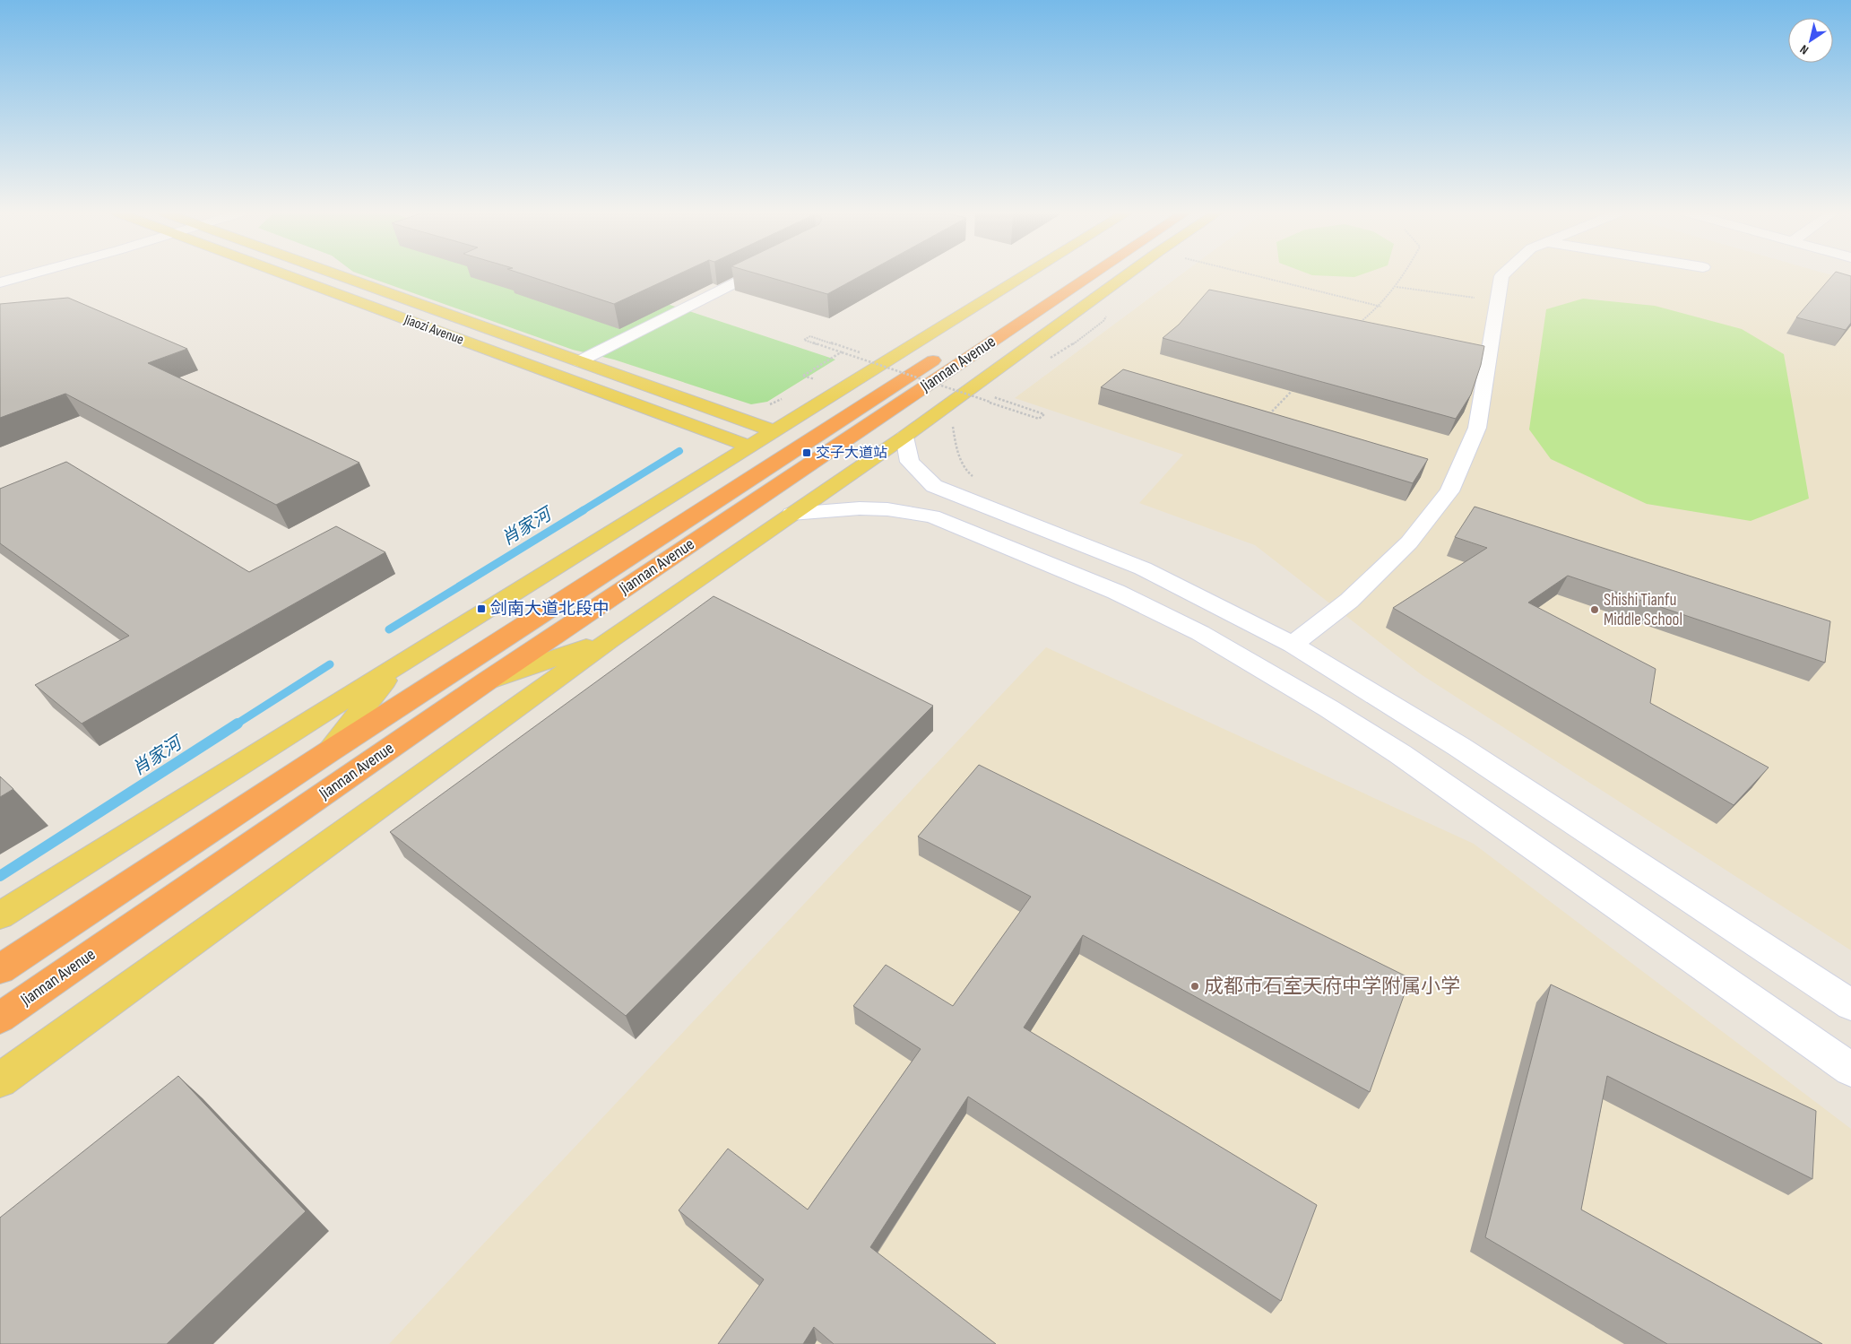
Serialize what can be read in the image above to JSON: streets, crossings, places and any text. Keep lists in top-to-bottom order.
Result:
{
  "streets": {
    "highway": ["Jiannan Avenue"],
    "main road": ["Jiaozi Avenue"]
  },
  "water": ["肖家河"],
  "places": {
    "transit": ["交子大道站", "剑南大道北段中"],
    "other": ["Shishi Tianfu Middle School", "成都市石室天府中学附属小学"]
  },
  "north": "bottom left"
}
